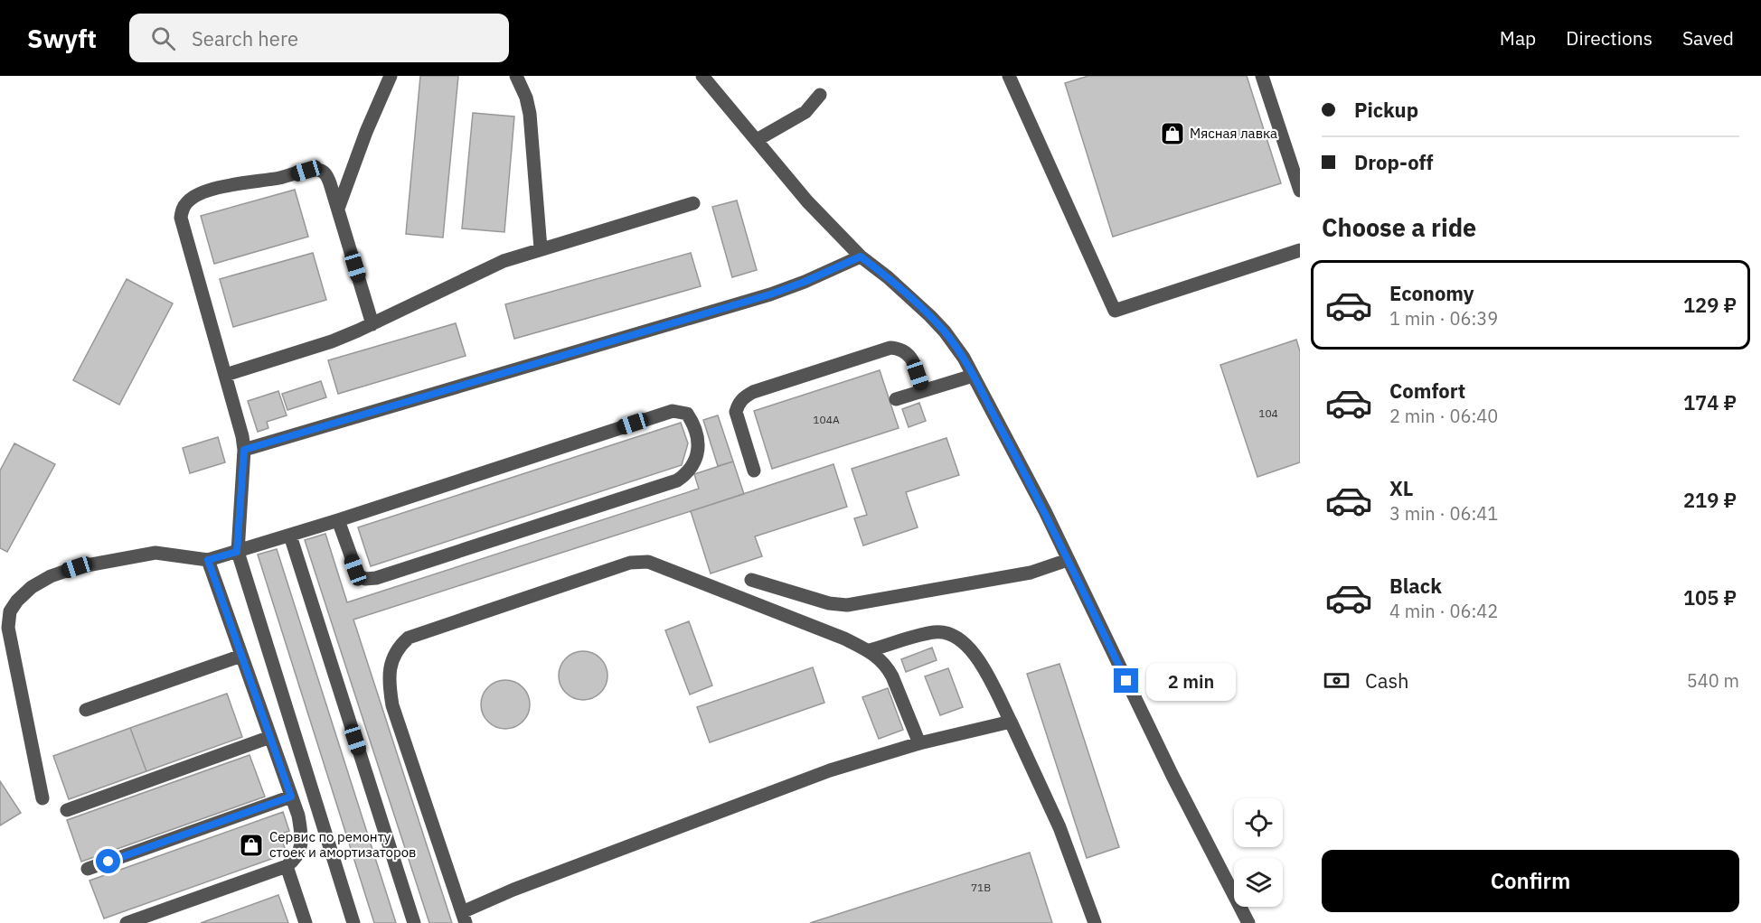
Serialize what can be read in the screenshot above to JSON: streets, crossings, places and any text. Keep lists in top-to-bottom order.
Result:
{
  "places": {
    "shop": ["Мясная лавка", "Сервис по ремонту стоек и амортизаторов"]
  },
  "house_numbers": ["104", "104А", "71В"],
  "page": {
    "header": "Swyft",
    "search": "Search here",
    "nav": ["Map", "Directions", "Saved"],
    "banner": ["Pickup", "Drop-off"],
    "heading": "Choose a ride",
    "list": [
      {
        "name": "Economy",
        "note": "1 min · 06:39",
        "value": "129 ₽"
      },
      {
        "name": "Comfort",
        "note": "2 min · 06:40",
        "value": "174 ₽"
      },
      {
        "name": "XL",
        "note": "3 min · 06:41",
        "value": "219 ₽"
      },
      {
        "name": "Black",
        "note": "4 min · 06:42",
        "value": "105 ₽"
      }
    ],
    "pay": ["Cash", "540 m"],
    "bubble": "2 min",
    "buttons": "Confirm"
  }
}
